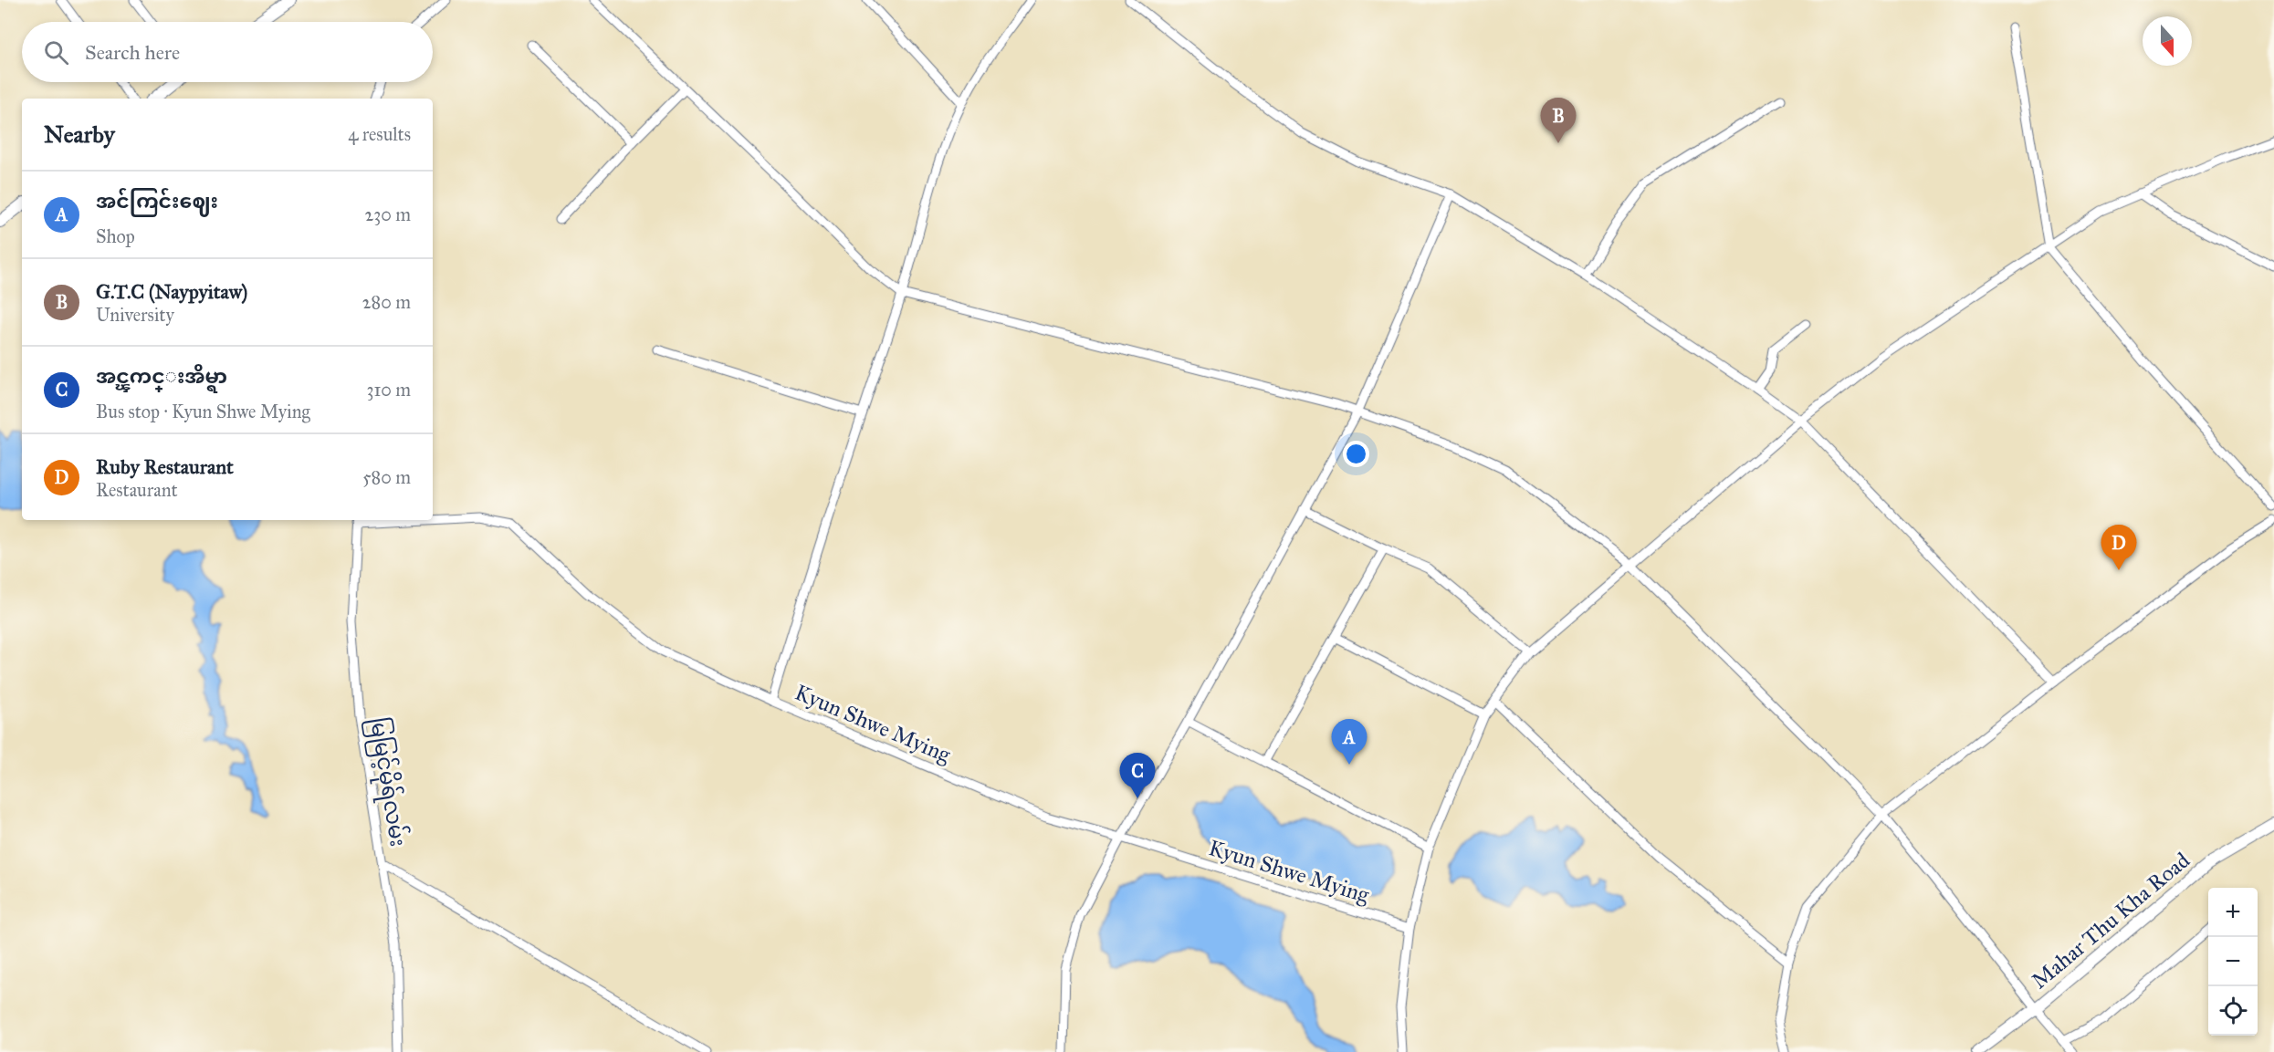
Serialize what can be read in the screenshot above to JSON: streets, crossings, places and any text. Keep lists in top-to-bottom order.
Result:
{
  "streets": {
    "main road": ["Mahar Thu Kha Road"],
    "street": ["Kyun Shwe Mying", "မြမြင့်မိုရ်လမ်း"]
  },
  "north": "bottom",
  "page": {
    "search": "Search here",
    "pins": [
      "B",
      "D",
      "A",
      "C"
    ],
    "heading": ["Nearby", "4 results"],
    "list": [
      {
        "mark": "A",
        "name": "အင်ကြင်းဈေး",
        "note": "Shop",
        "value": "230 m"
      },
      {
        "mark": "B",
        "name": "G.T.C (Naypyitaw)",
        "note": "University",
        "value": "280 m"
      },
      {
        "mark": "C",
        "name": "အင္ၾကင္းအိမ္ရာ",
        "note": "Bus stop · Kyun Shwe Mying",
        "value": "310 m"
      },
      {
        "mark": "D",
        "name": "Ruby Restaurant",
        "note": "Restaurant",
        "value": "580 m"
      }
    ],
    "map_buttons": ["+", "−"]
  }
}
